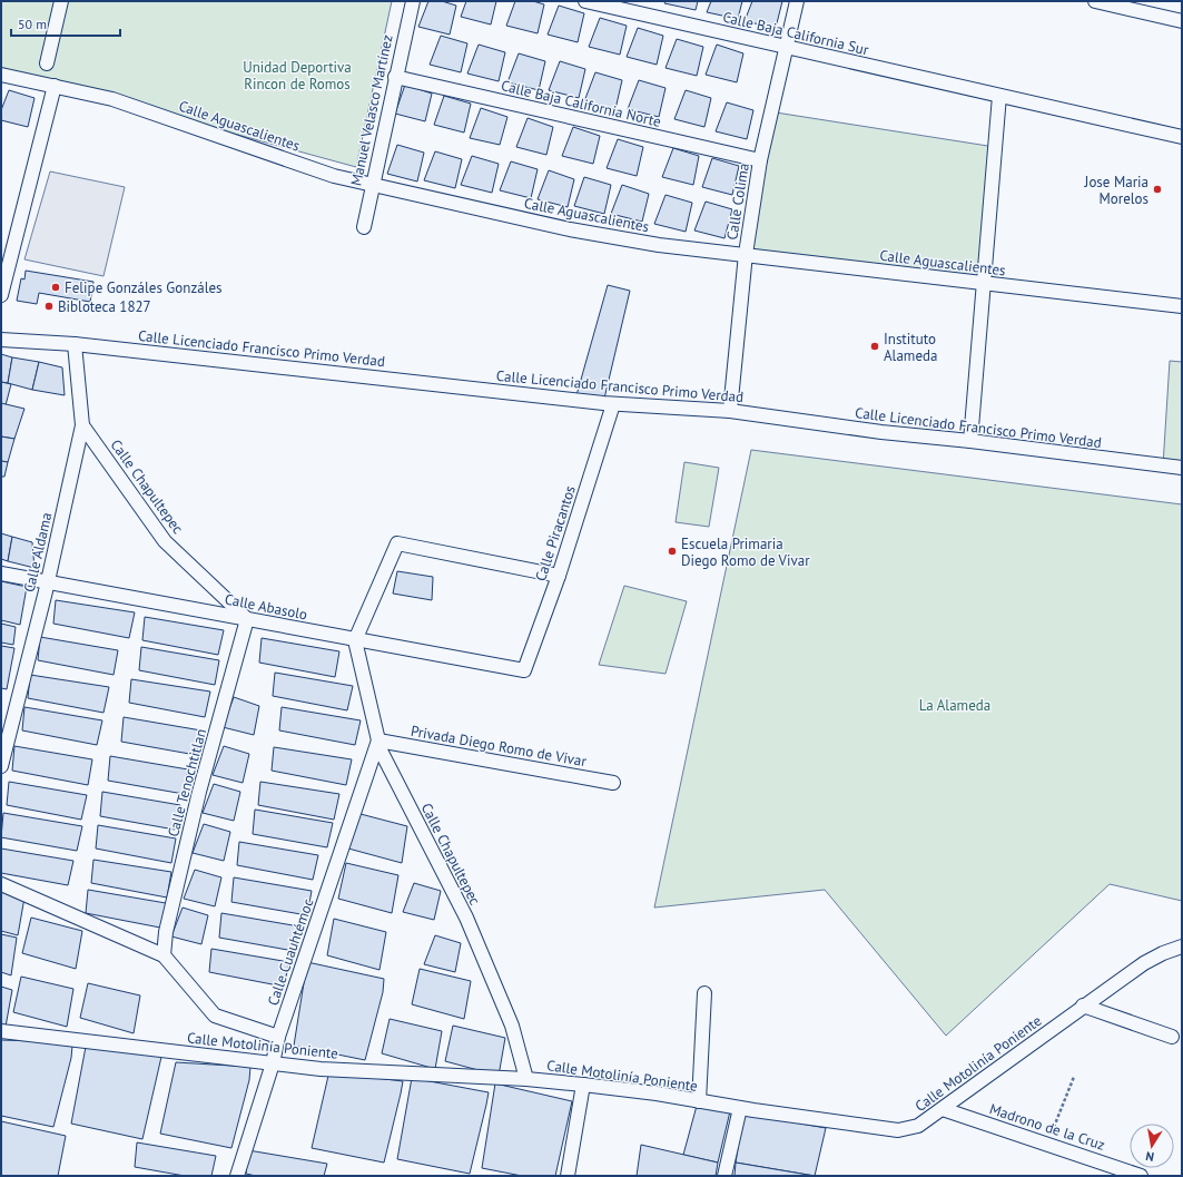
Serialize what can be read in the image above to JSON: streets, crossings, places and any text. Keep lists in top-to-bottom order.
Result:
{
  "streets": {
    "street": [
      "Calle Baja California Sur",
      "Calle Baja California Norte",
      "Manuel Velasco Martínez",
      "Calle Aguascalientes",
      "Calle Colima",
      "Calle Licenciado Francisco Primo Verdad",
      "Calle Chapultepec",
      "Calle Piracantos",
      "Calle Aldama",
      "Calle Abasolo",
      "Privada Diego Romo de Vivar",
      "Calle Tenochtitlan",
      "Calle Cuauhtémoc",
      "Calle Motolinía Poniente",
      "Madrono de la Cruz"
    ]
  },
  "crossings": [
    ["Calle Baja California Sur", "Calle Colima"],
    ["Calle Baja California Norte", "Manuel Velasco Martínez"],
    ["Calle Baja California Norte", "Calle Colima"],
    ["Manuel Velasco Martínez", "Calle Aguascalientes"],
    ["Calle Aguascalientes", "Calle Colima"],
    ["Calle Colima", "Calle Licenciado Francisco Primo Verdad"],
    ["Calle Licenciado Francisco Primo Verdad", "Calle Piracantos"],
    ["Calle Licenciado Francisco Primo Verdad", "Calle Aldama"],
    ["Calle Chapultepec", "Calle Aldama"],
    ["Calle Chapultepec", "Calle Abasolo"],
    ["Calle Chapultepec", "Privada Diego Romo de Vivar"],
    ["Calle Chapultepec", "Calle Tenochtitlan"],
    ["Calle Chapultepec", "Calle Cuauhtémoc"],
    ["Calle Chapultepec", "Calle Motolinía Poniente"],
    ["Calle Piracantos", "Calle Abasolo"],
    ["Calle Aldama", "Calle Abasolo"],
    ["Calle Abasolo", "Calle Tenochtitlan"],
    ["Privada Diego Romo de Vivar", "Calle Cuauhtémoc"],
    ["Calle Cuauhtémoc", "Calle Motolinía Poniente"],
    ["Calle Motolinía Poniente", "Madrono de la Cruz"]
  ],
  "parks": ["Unidad Deportiva Rincon de Romos", "La Alameda"],
  "places": [
    "Jose Maria Morelos",
    "Felipe Gonzáles Gonzáles",
    "Bibloteca 1827",
    "Instituto Alameda",
    "Escuela Primaria Diego Romo de Vivar"
  ],
  "scale_bar": "50 m",
  "north": "bottom"
}
